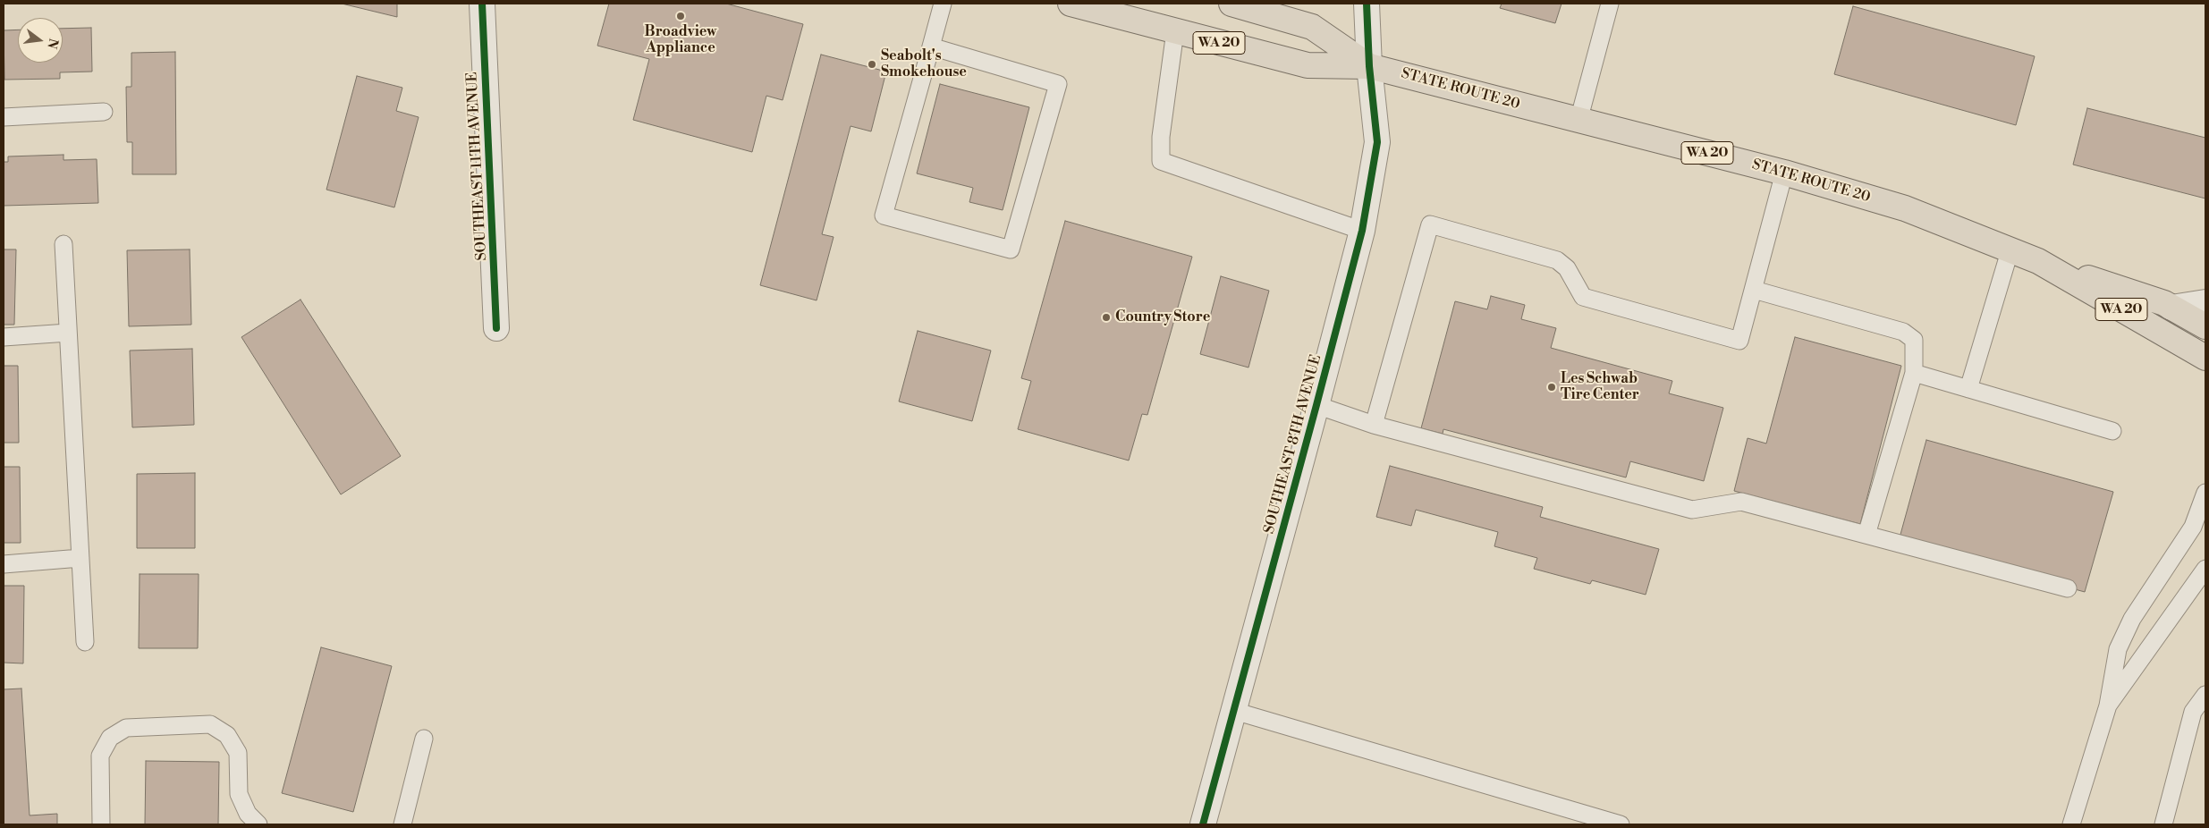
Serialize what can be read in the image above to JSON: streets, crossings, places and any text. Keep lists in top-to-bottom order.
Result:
{
  "streets": {
    "main road": ["WA 20", "STATE ROUTE 20"],
    "street": ["SOUTHEAST 11TH AVENUE", "SOUTHEAST 8TH AVENUE"]
  },
  "crossings": [
    ["STATE ROUTE 20", "SOUTHEAST 8TH AVENUE"]
  ],
  "places": [
    "Broadview Appliance",
    "Seabolt's Smokehouse",
    "Country Store",
    "Les Schwab Tire Center"
  ],
  "north": "right"
}
